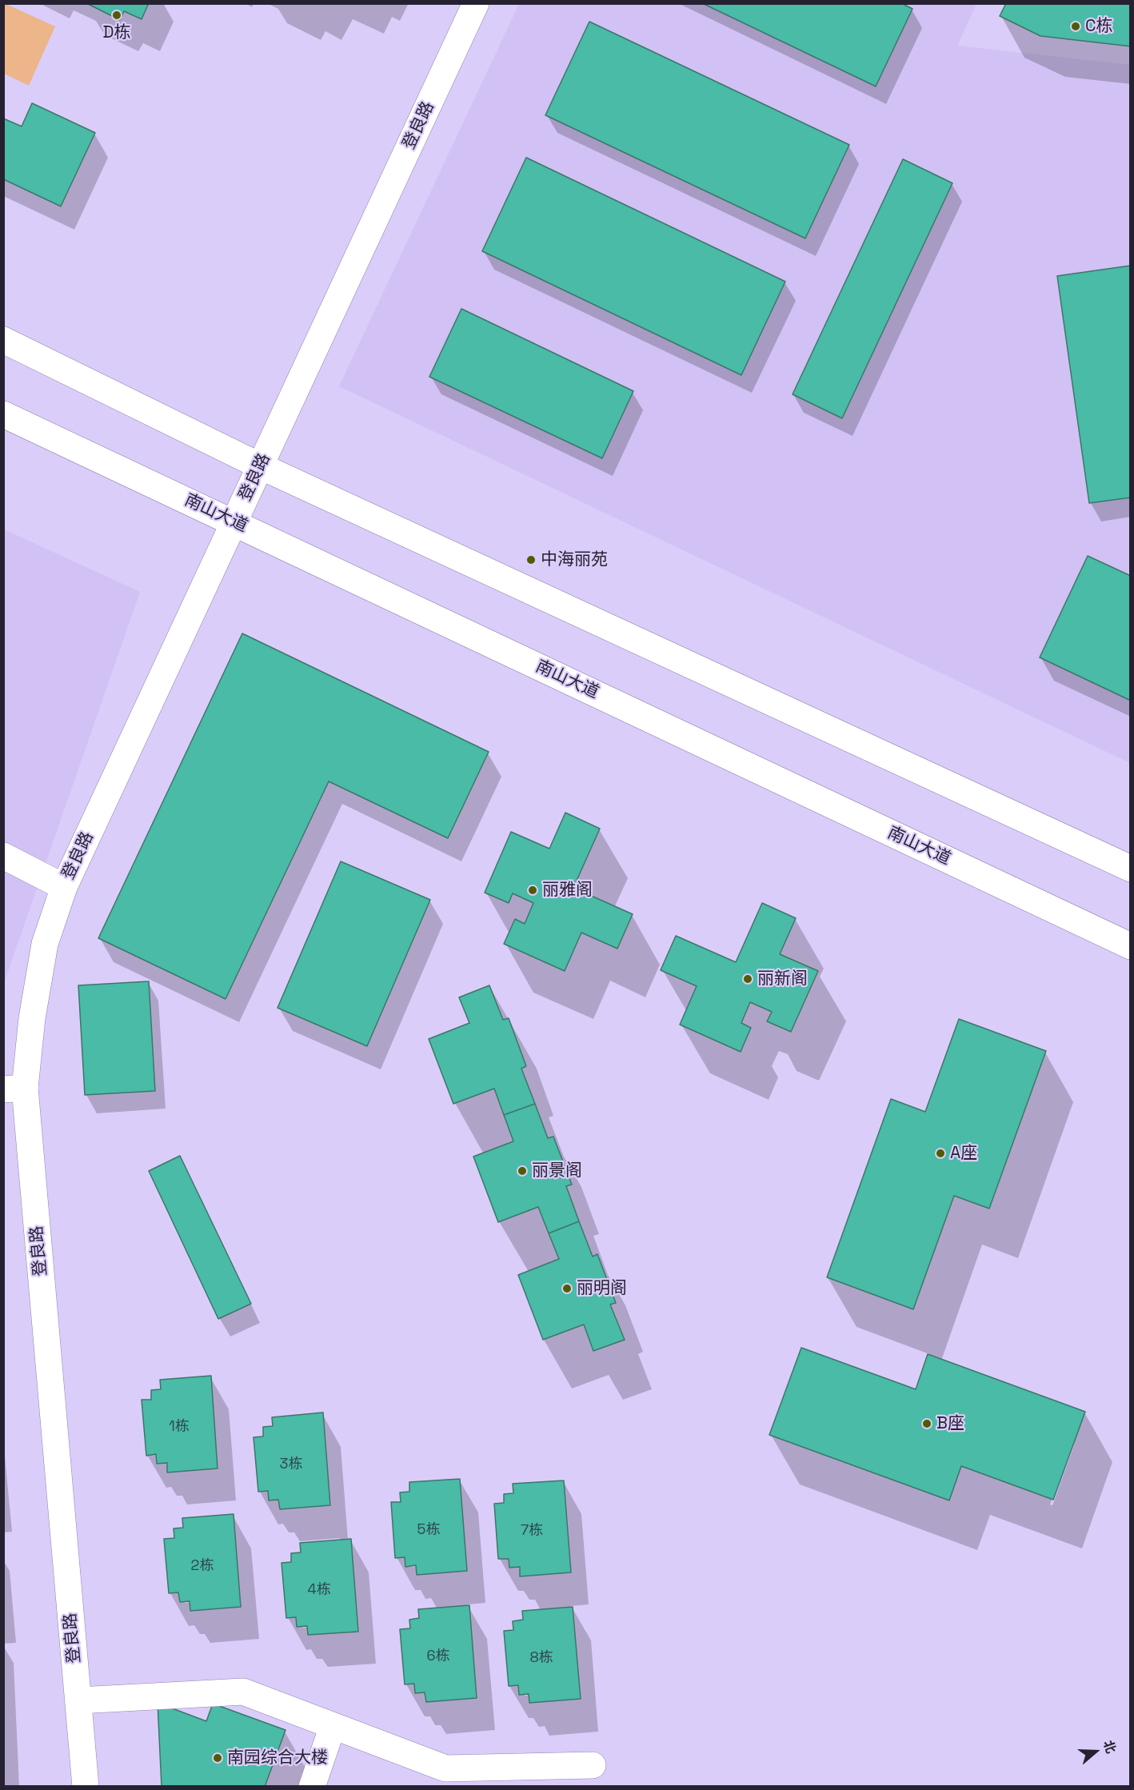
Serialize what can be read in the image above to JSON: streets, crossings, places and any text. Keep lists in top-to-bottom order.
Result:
{
  "streets": {
    "main road": ["登良路", "南山大道"]
  },
  "crossings": [
    ["登良路", "南山大道"]
  ],
  "places": [
    "D栋",
    "C栋",
    "中海丽苑",
    "丽雅阁",
    "丽新阁",
    "A座",
    "丽景阁",
    "丽明阁",
    "B座",
    "南园综合大楼"
  ],
  "house_numbers": [
    "1栋",
    "3栋",
    "5栋",
    "7栋",
    "2栋",
    "4栋",
    "6栋",
    "8栋"
  ],
  "north": "right"
}
